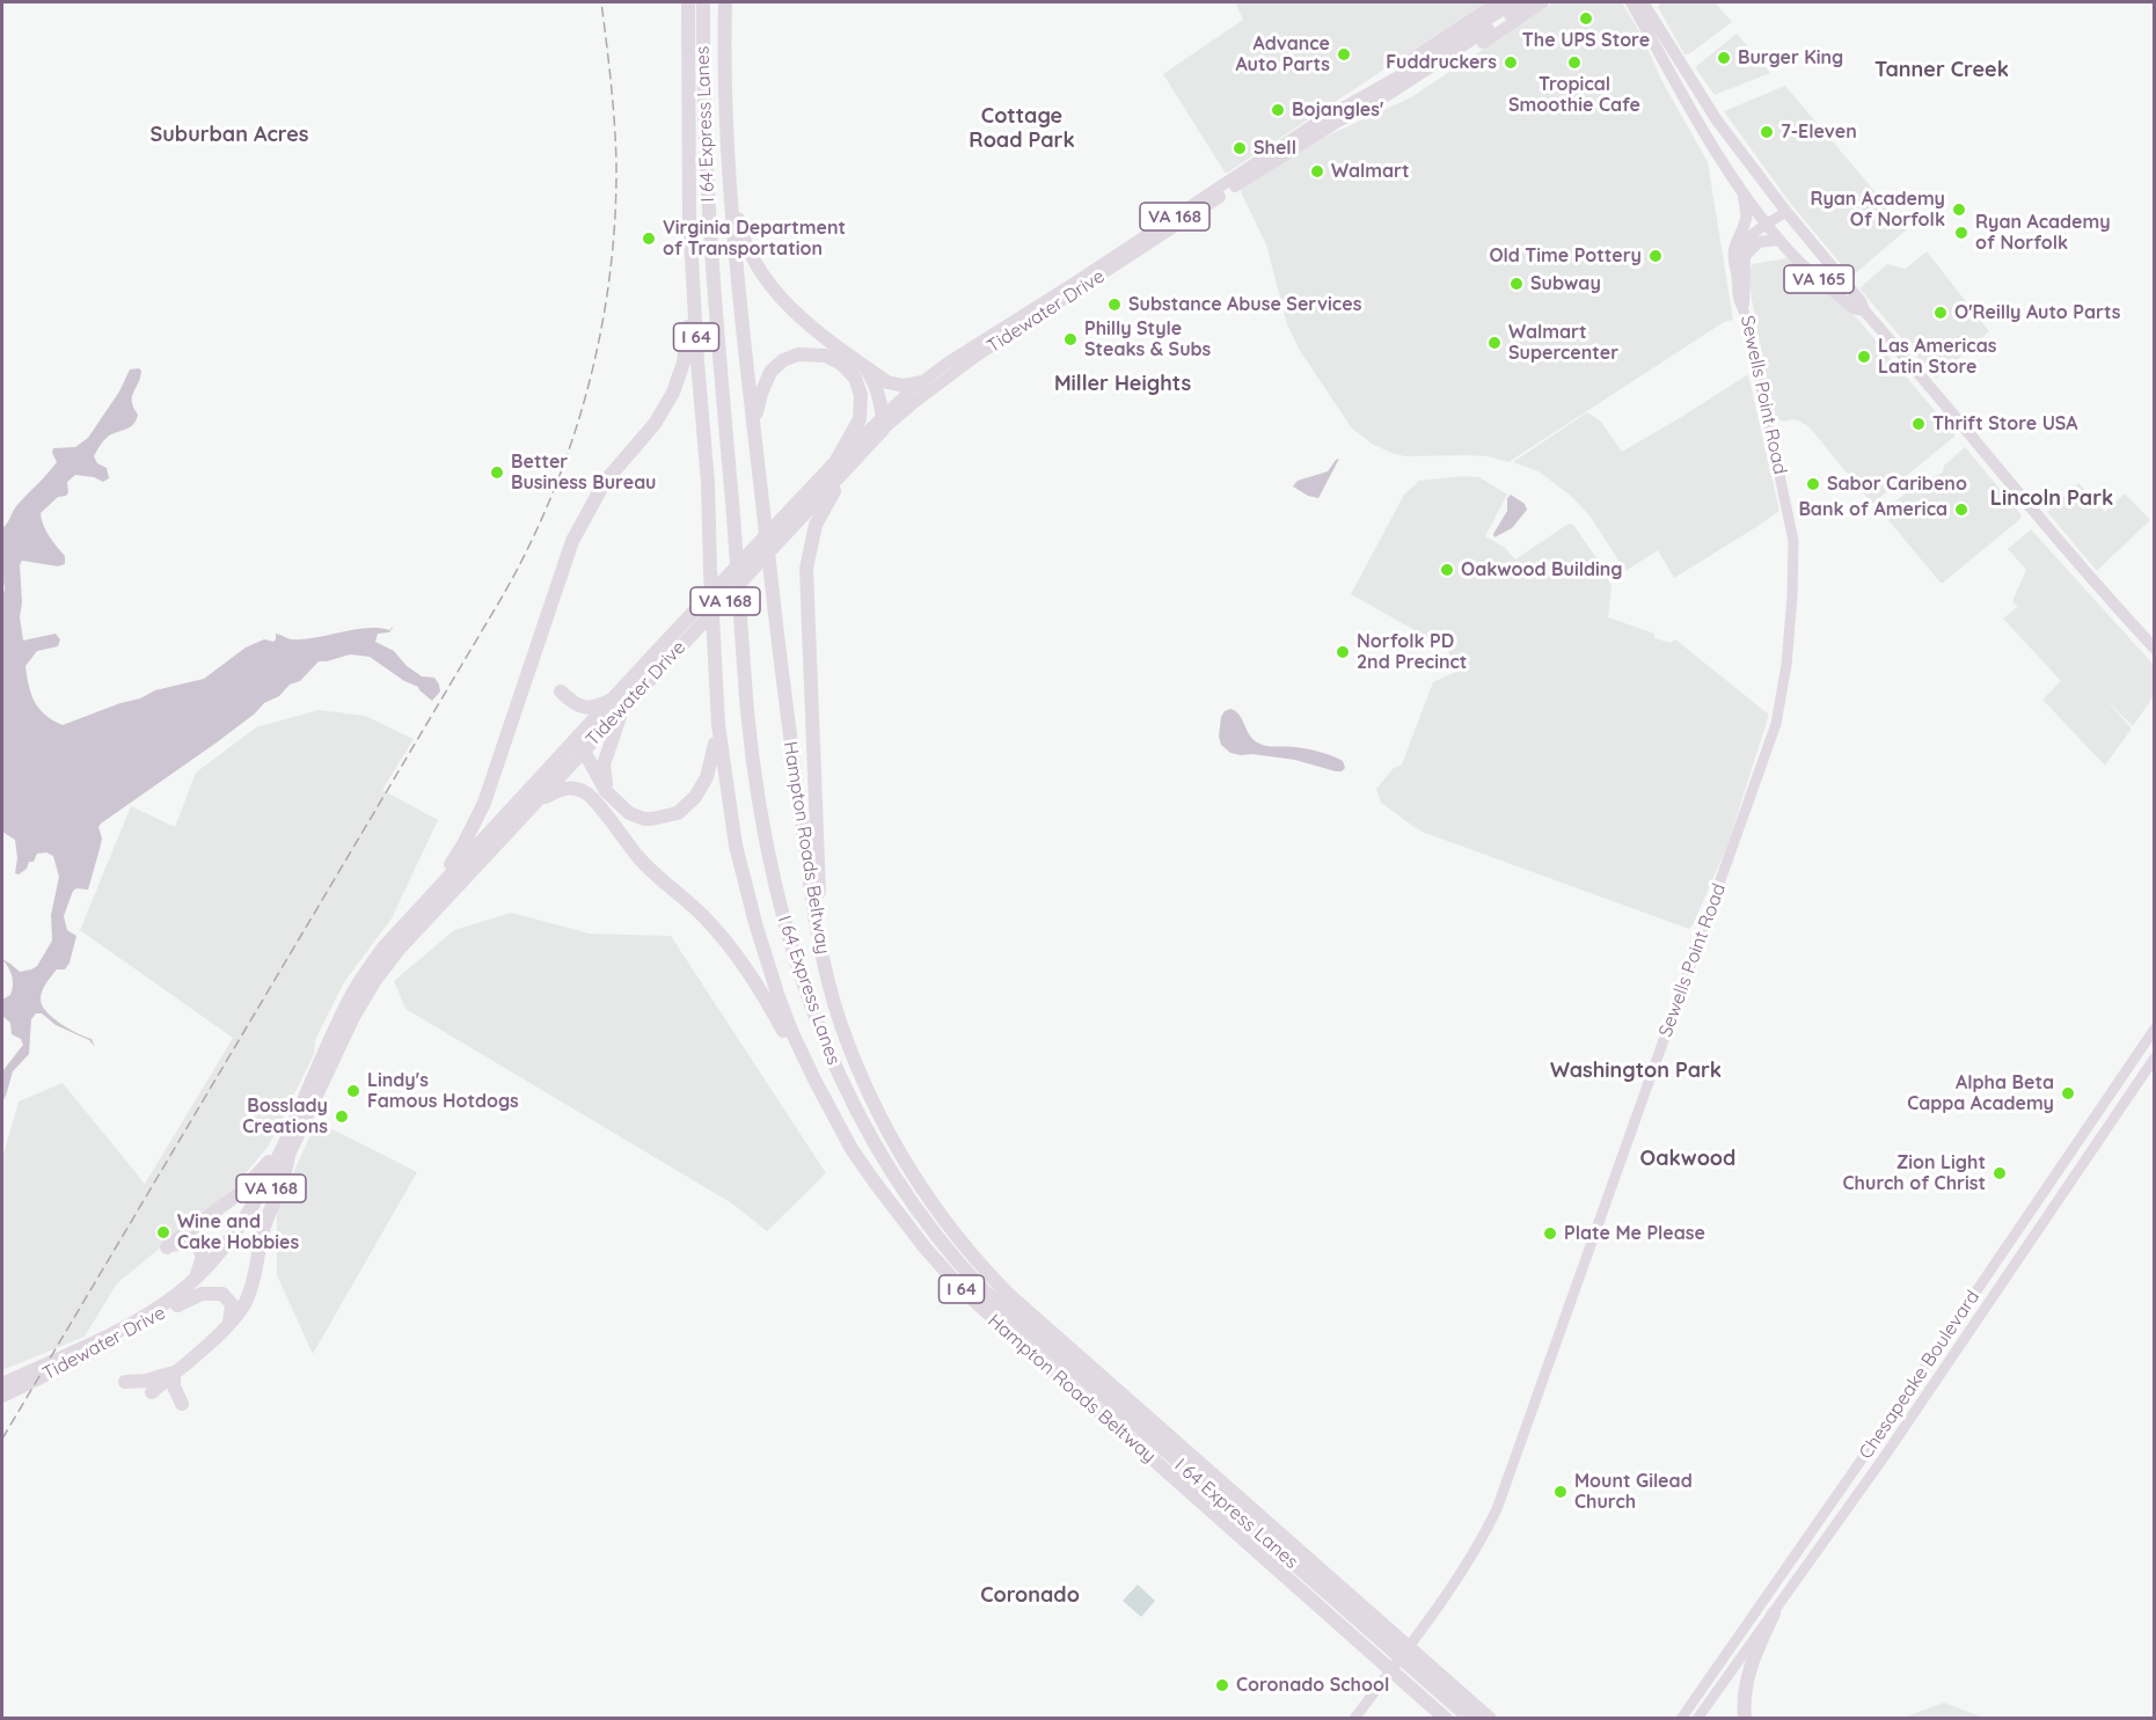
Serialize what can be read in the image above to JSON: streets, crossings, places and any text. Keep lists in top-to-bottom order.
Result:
{
  "streets": {
    "highway": [
      "I 64 Express Lanes",
      "VA 168",
      "Tidewater Drive",
      "I 64",
      "Hampton Roads Beltway"
    ],
    "main road": ["VA 165", "Sewells Point Road", "Chesapeake Boulevard"]
  },
  "crossings": [
    ["I 64 Express Lanes", "Hampton Roads Beltway"],
    ["VA 165", "Sewells Point Road"]
  ],
  "districts": [
    "Tanner Creek",
    "Cottage Road Park",
    "Suburban Acres",
    "Miller Heights",
    "Lincoln Park",
    "Washington Park",
    "Oakwood",
    "Coronado"
  ],
  "places": [
    "The UPS Store",
    "Advance Auto Parts",
    "Burger King",
    "Fuddruckers",
    "Tropical Smoothie Cafe",
    "Bojangles'",
    "7-Eleven",
    "Shell",
    "Walmart",
    "Ryan Academy Of Norfolk",
    "Ryan Academy of Norfolk",
    "Virginia Department of Transportation",
    "Old Time Pottery",
    "Subway",
    "Substance Abuse Services",
    "O'Reilly Auto Parts",
    "Philly Style Steaks & Subs",
    "Walmart Supercenter",
    "Las Americas Latin Store",
    "Thrift Store USA",
    "Better Business Bureau",
    "Sabor Caribeno",
    "Bank of America",
    "Oakwood Building",
    "Norfolk PD 2nd Precinct",
    "Lindy's Famous Hotdogs",
    "Alpha Beta Cappa Academy",
    "Bosslady Creations",
    "Zion Light Church of Christ",
    "Wine and Cake Hobbies",
    "Plate Me Please",
    "Mount Gilead Church",
    "Coronado School"
  ]
}
